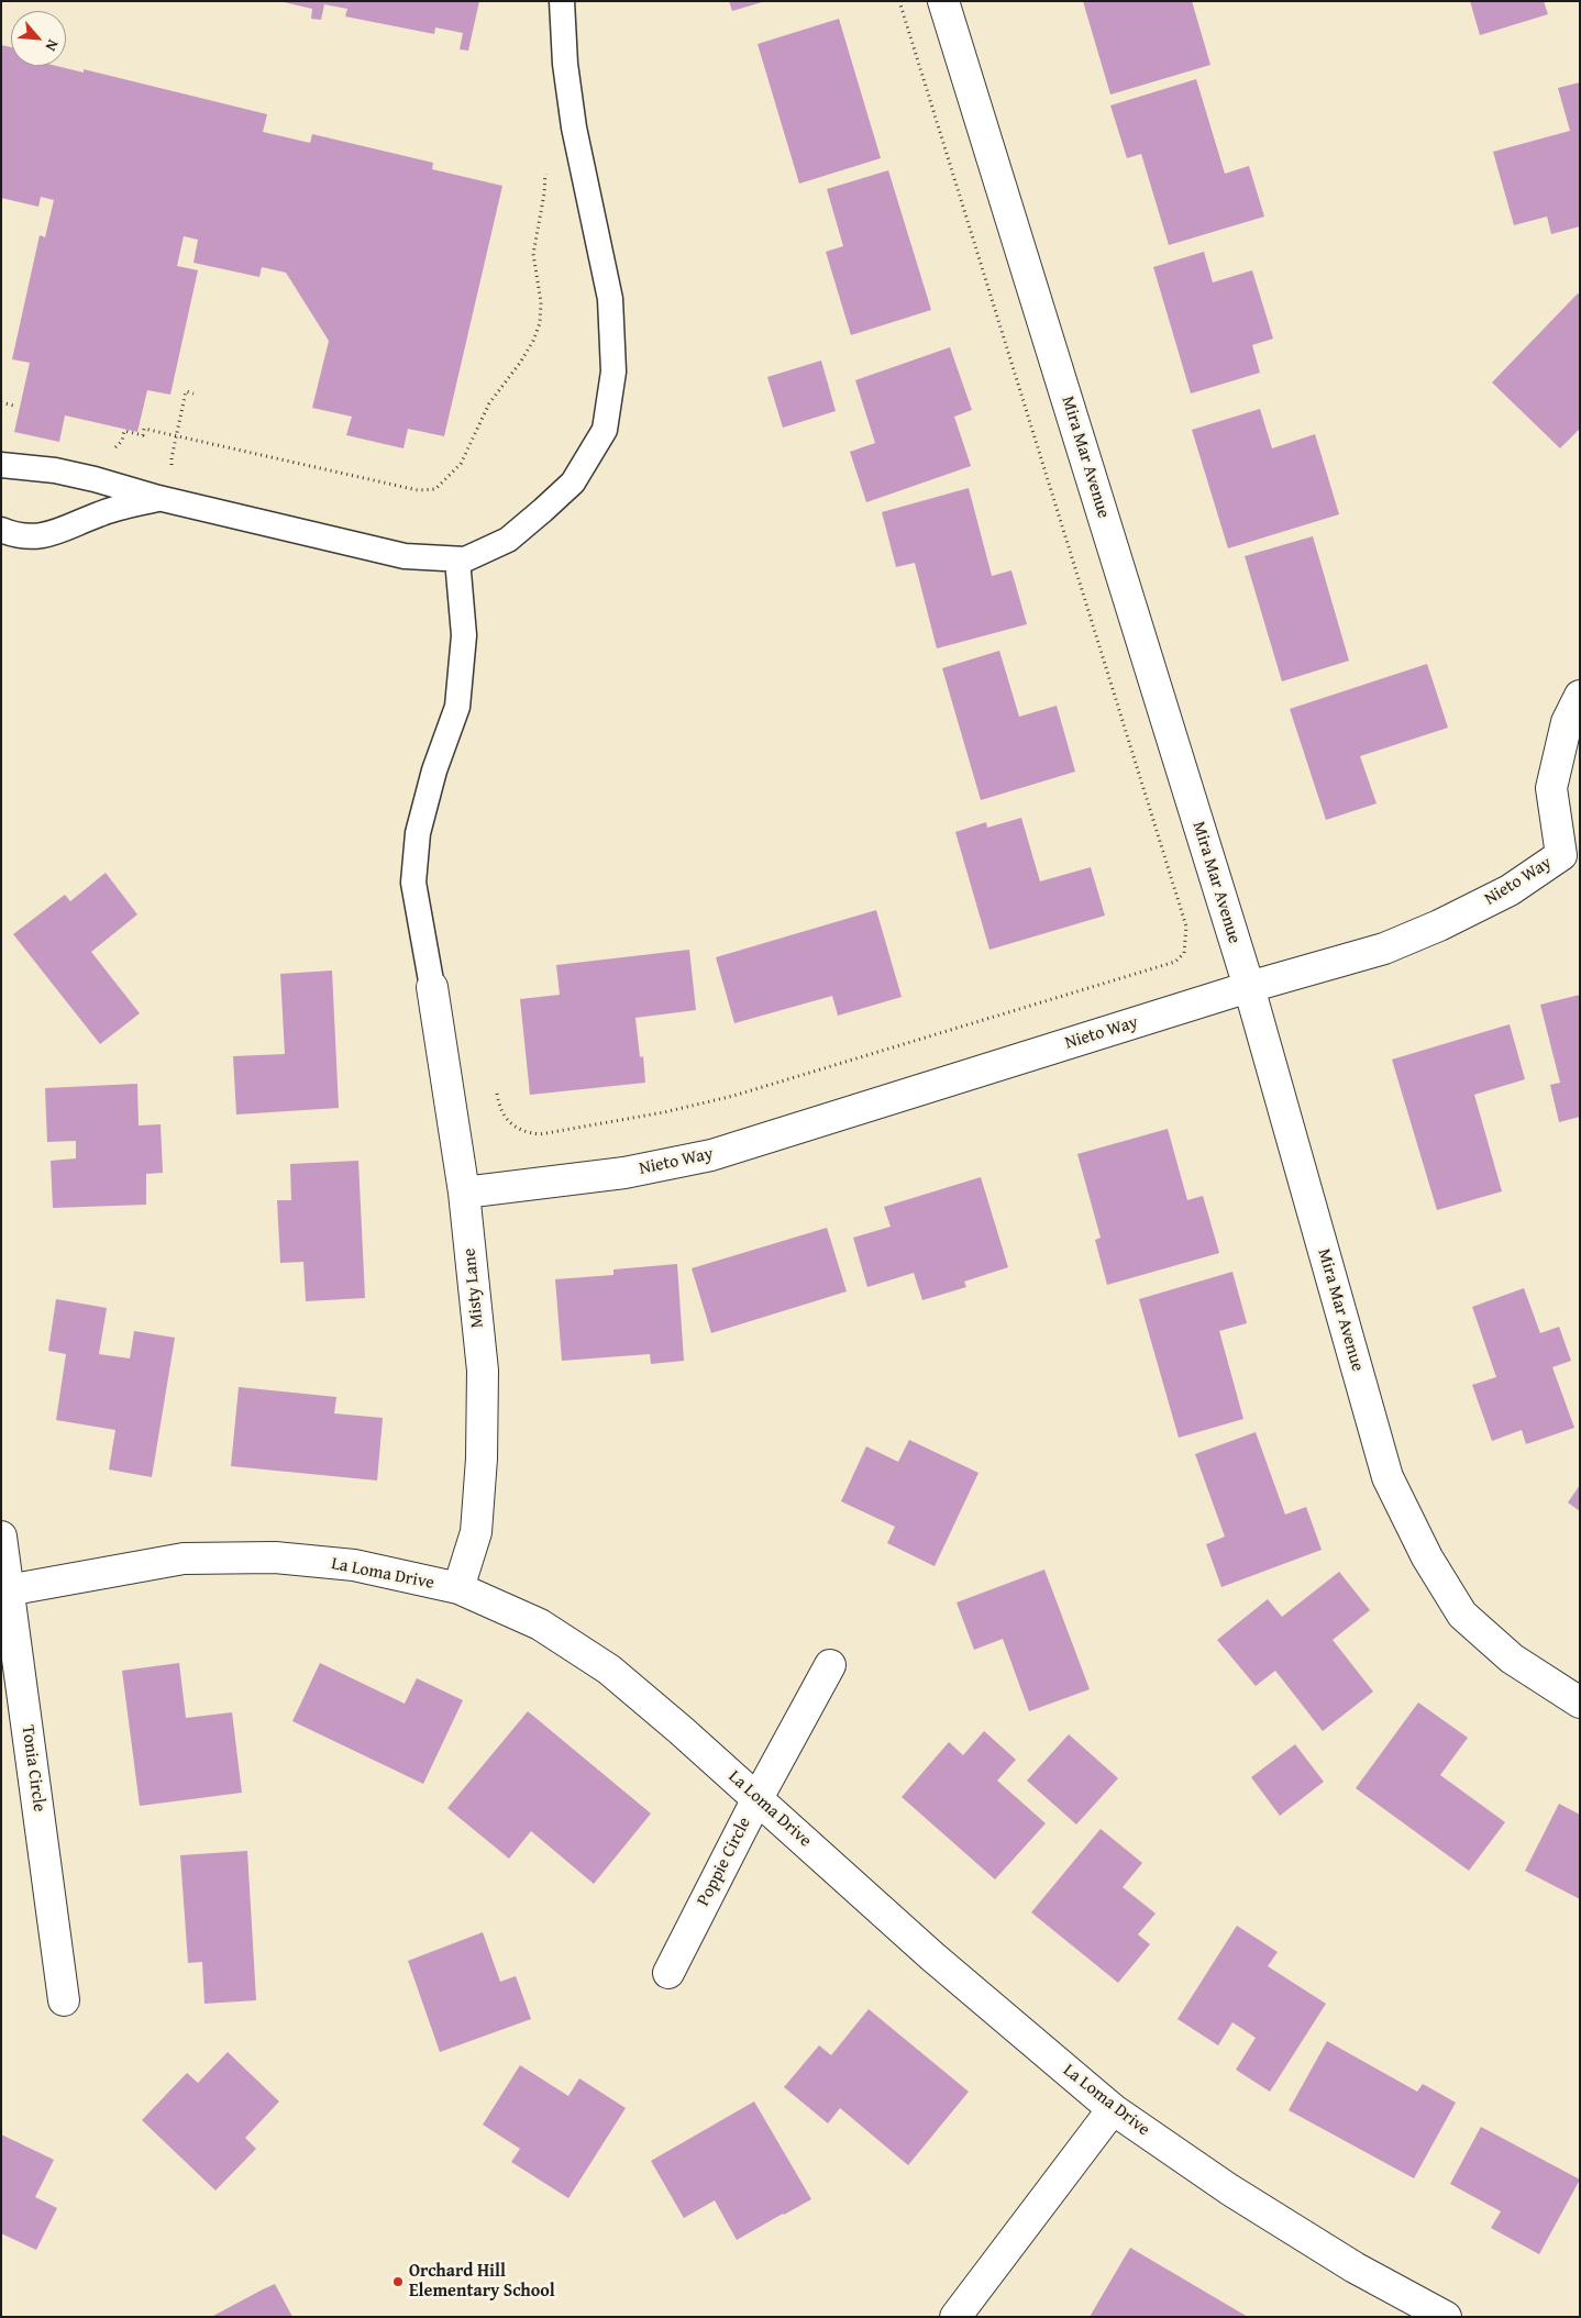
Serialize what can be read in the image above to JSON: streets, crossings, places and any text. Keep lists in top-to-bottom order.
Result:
{
  "streets": {
    "street": [
      "Mira Mar Avenue",
      "Nieto Way",
      "Misty Lane",
      "La Loma Drive",
      "Tonia Circle",
      "Poppie Circle"
    ]
  },
  "crossings": [
    ["Mira Mar Avenue", "Nieto Way"],
    ["Nieto Way", "Misty Lane"],
    ["Misty Lane", "La Loma Drive"],
    ["La Loma Drive", "Tonia Circle"],
    ["La Loma Drive", "Poppie Circle"]
  ],
  "places": ["Orchard Hill Elementary School"],
  "north": "bottom right"
}
